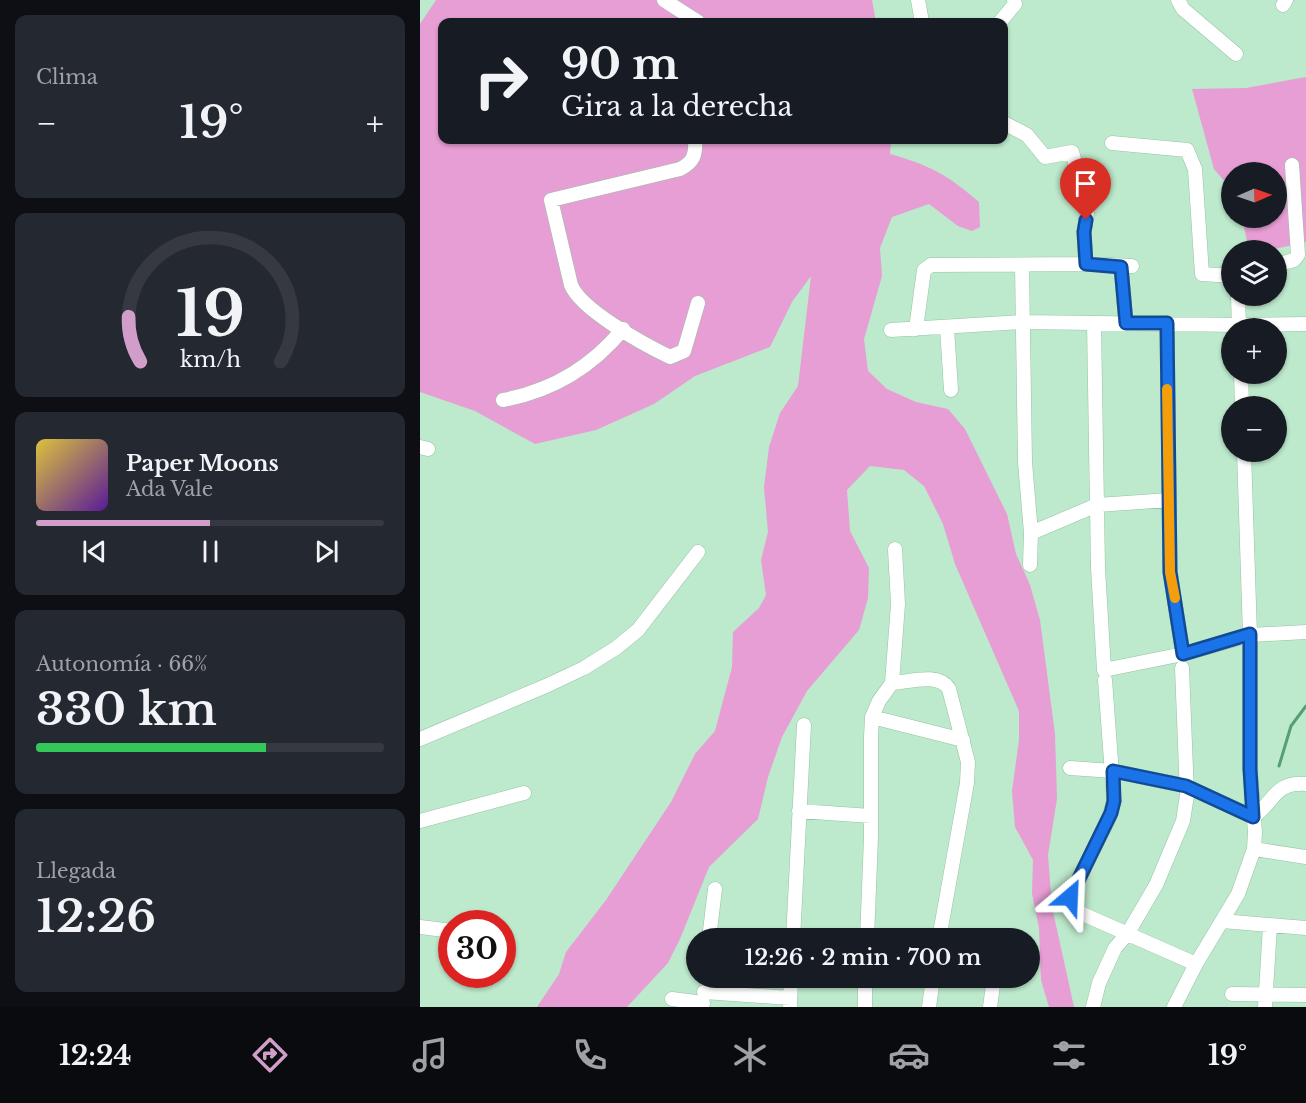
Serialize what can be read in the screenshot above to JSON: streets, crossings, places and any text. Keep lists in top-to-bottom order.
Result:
{
  "north": "right",
  "page": {
    "tile": [
      "Clima",
      ["Autonomía · 66%", "330 km"],
      ["Llegada", "12:26"]
    ],
    "turn": ["90 m", "Gira a la derecha"],
    "heat": ["−", "19°", "+"],
    "map_buttons": ["+", "−"],
    "song": ["Paper Moons", "Ada Vale"],
    "limit": "30",
    "trip": "12:26 · 2 min · 700 m",
    "tabs": ["12:24", "19°"],
    "gauge": ["19", "km/h"]
  }
}
